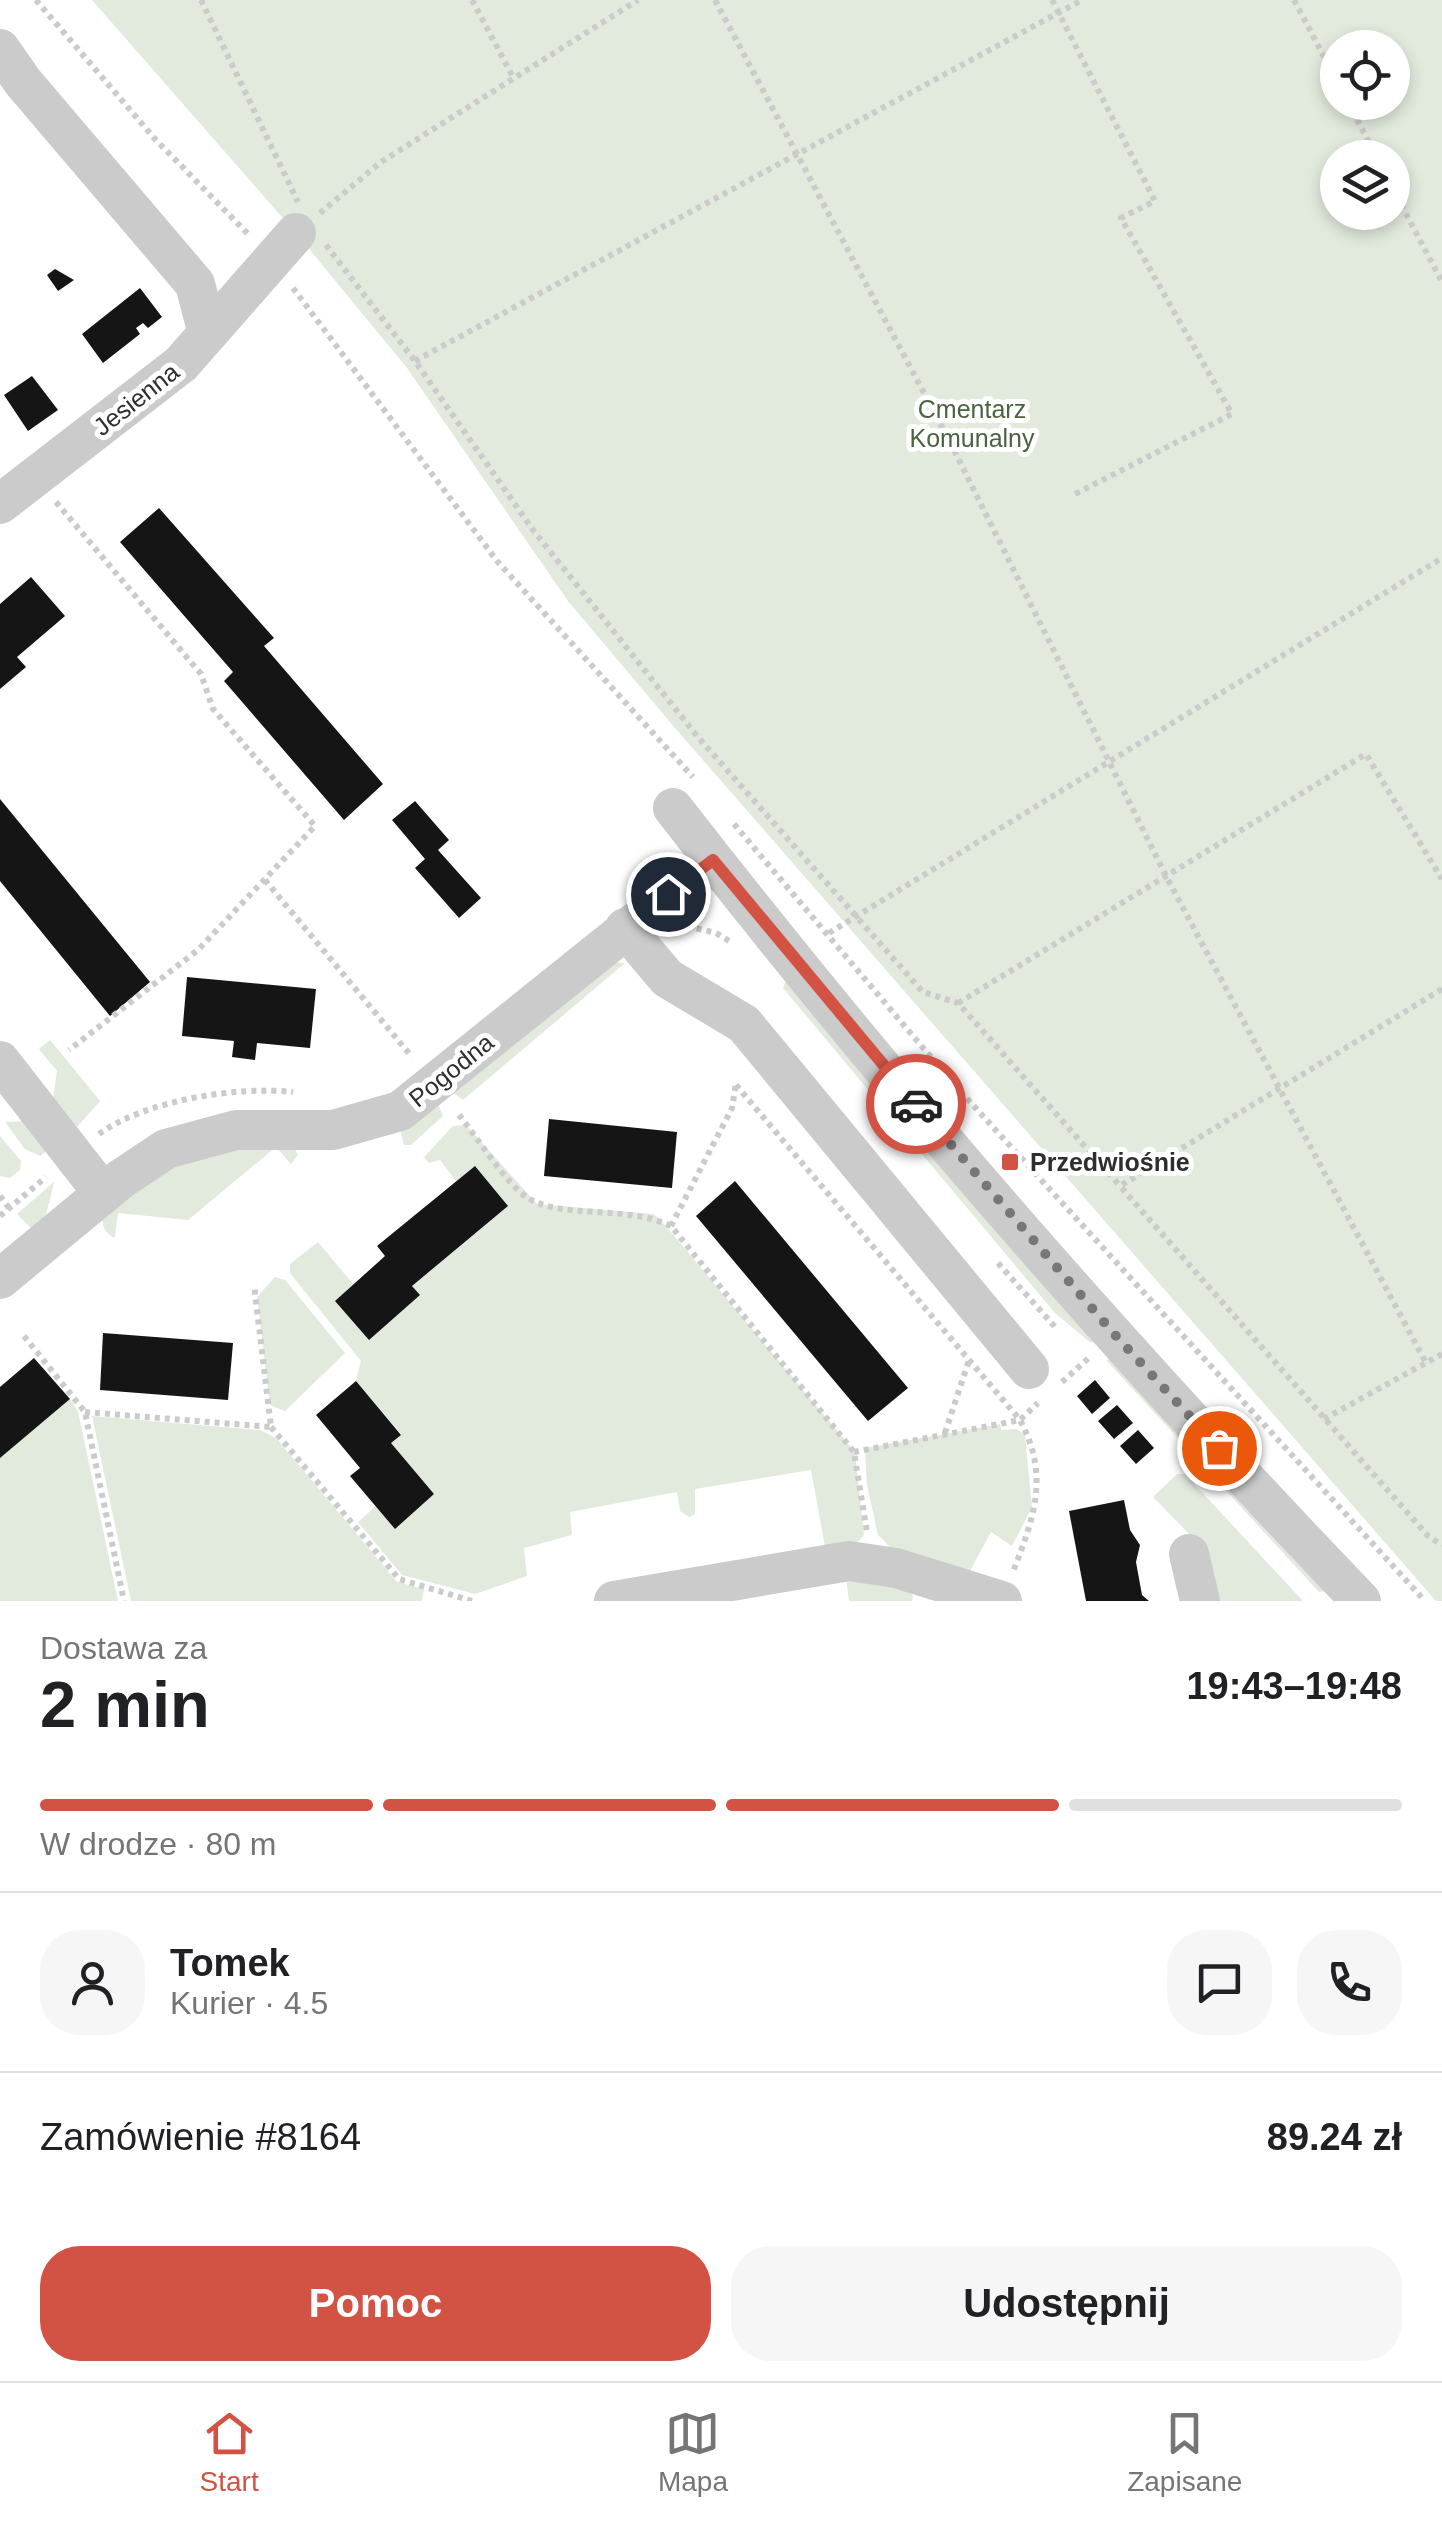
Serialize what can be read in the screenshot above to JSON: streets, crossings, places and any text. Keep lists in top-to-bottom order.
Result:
{
  "streets": {
    "street": ["Jesienna", "Pogodna"]
  },
  "parks": ["Cmentarz Komunalny"],
  "places": {
    "transit": ["Przedwiośnie"]
  },
  "page": {
    "heading": ["2 min", "Dostawa za", "19:43–19:48"],
    "panel": [
      "Tomek",
      "Kurier · 4.5",
      "Zamówienie #8164",
      "89.24 zł"
    ],
    "bar": "W drodze · 80 m",
    "buttons": ["Pomoc", "Udostępnij"],
    "tabs": ["Start", "Mapa", "Zapisane"]
  }
}
